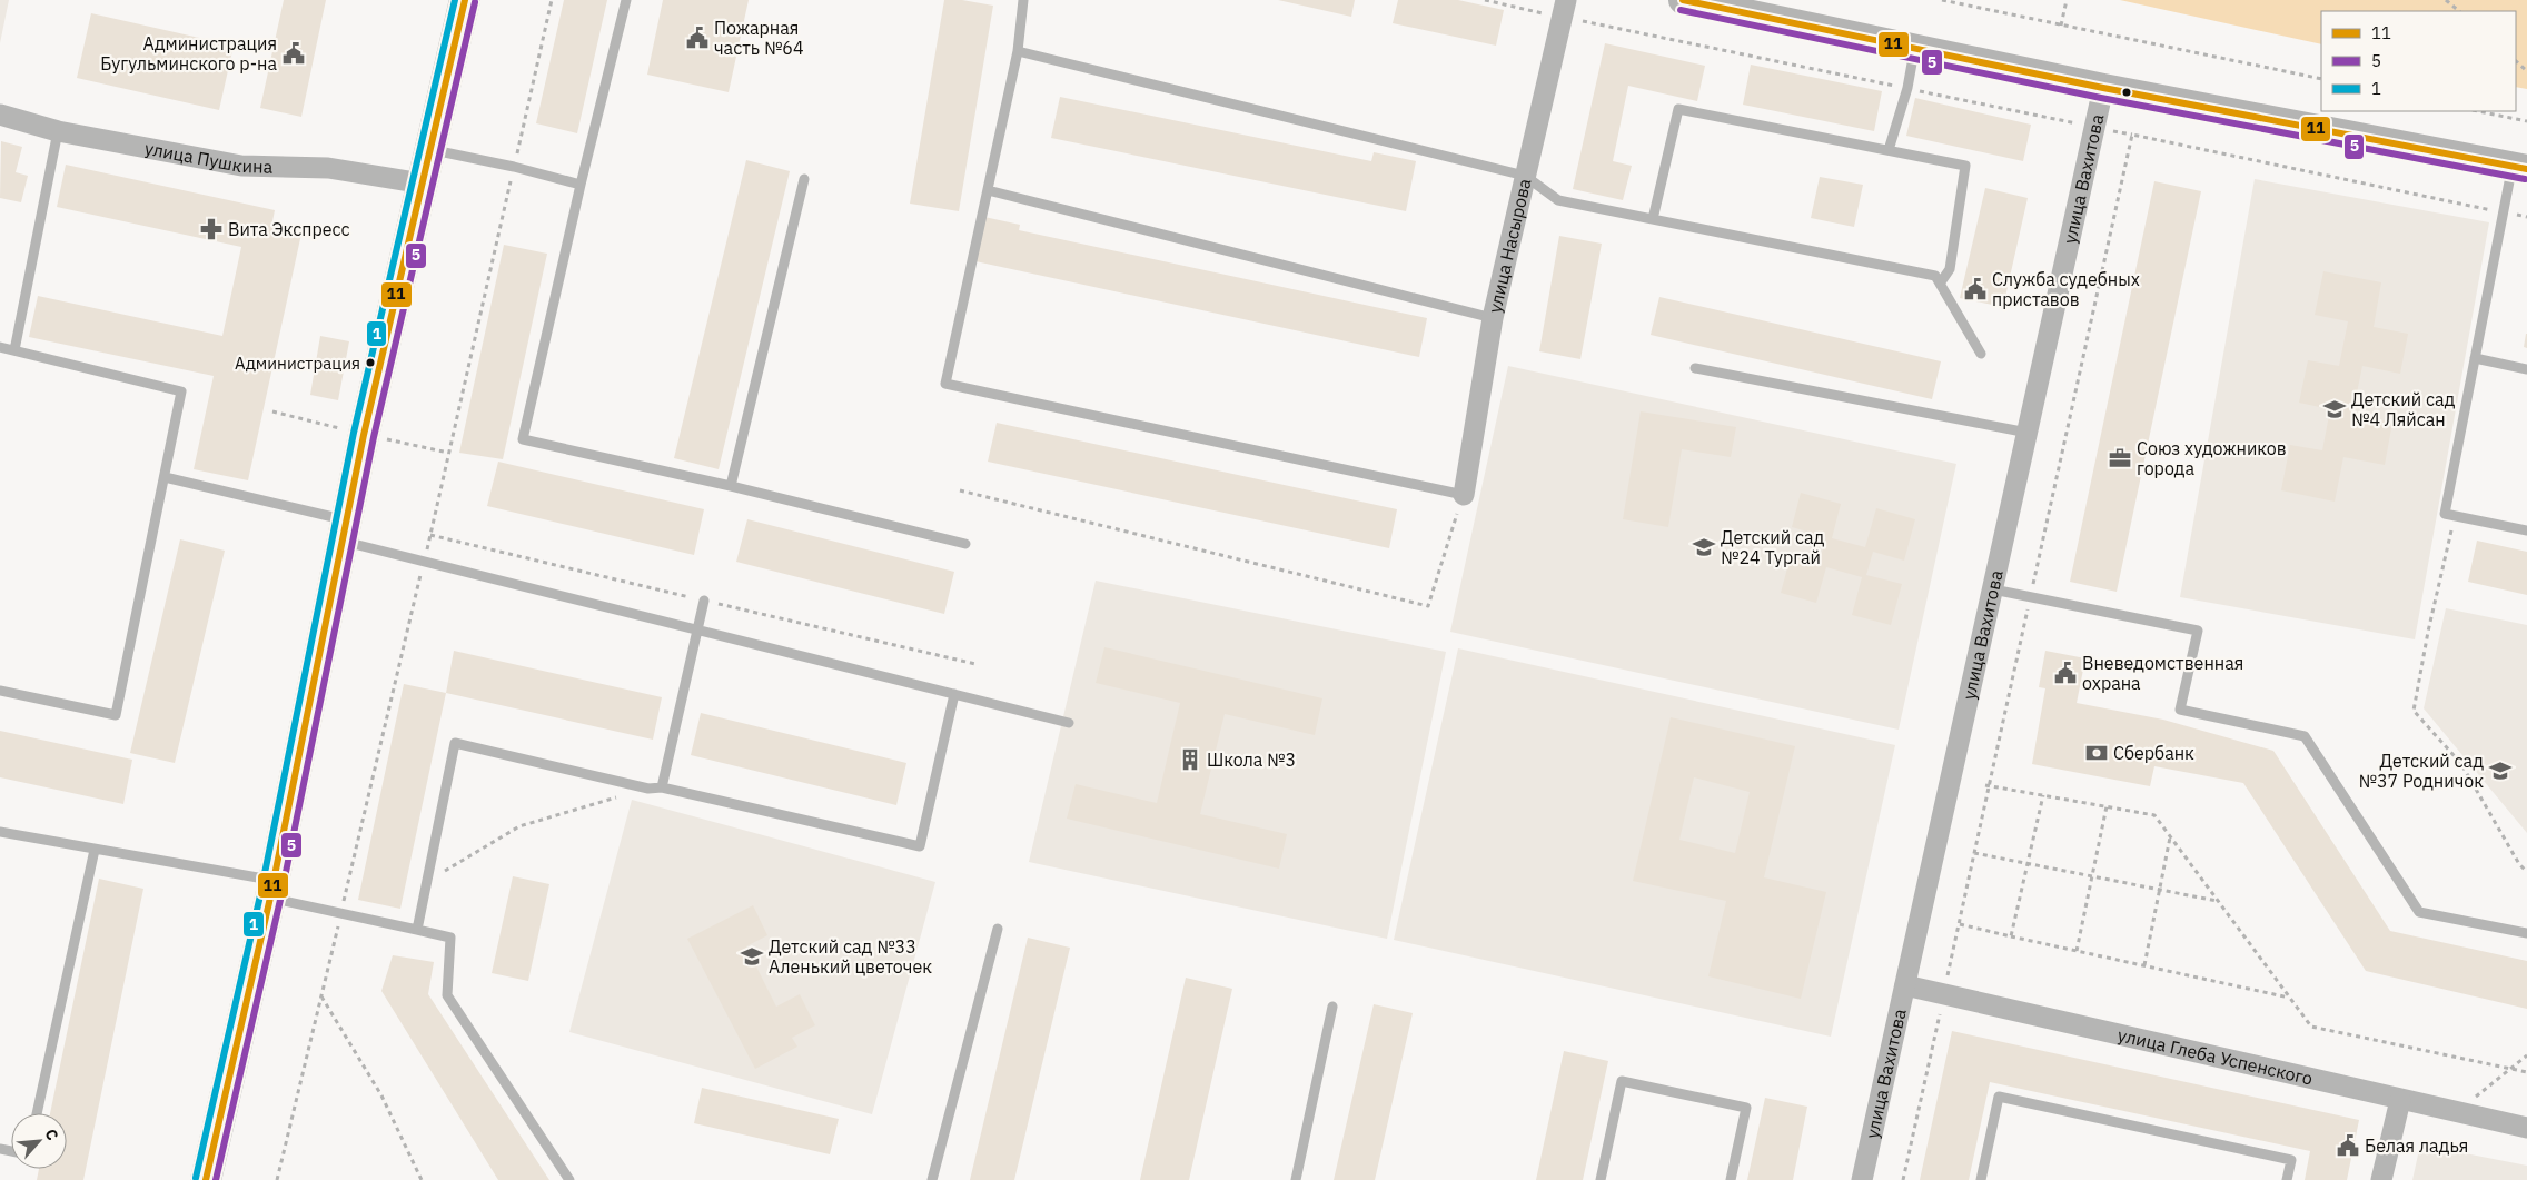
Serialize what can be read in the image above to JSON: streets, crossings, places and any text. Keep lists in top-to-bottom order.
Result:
{
  "streets": {
    "street": [
      "улица Пушкина",
      "улица Вахитова",
      "улица Насырова",
      "улица Глеба Успенского"
    ]
  },
  "crossings": [
    ["улица Вахитова", "улица Глеба Успенского"]
  ],
  "places": {
    "public building": [
      "Пожарная часть №64",
      "Администрация Бугульминского р-на",
      "Служба судебных приставов",
      "Вневедомственная охрана",
      "Белая ладья"
    ],
    "pharmacy": ["Вита Экспресс"],
    "other": ["Администрация"],
    "school or university": [
      "Детский сад №4 Ляйсан",
      "Детский сад №24 Тургай",
      "Детский сад №37 Родничок",
      "Детский сад №33 Аленький цветочек"
    ],
    "office": ["Союз художников города"],
    "bank": ["Сбербанк"],
    "building": ["Школа №3"]
  },
  "lines": ["transit line 11", "transit line 1", "transit line 5"],
  "legend": ["11", "5", "1"],
  "north": "top right"
}
